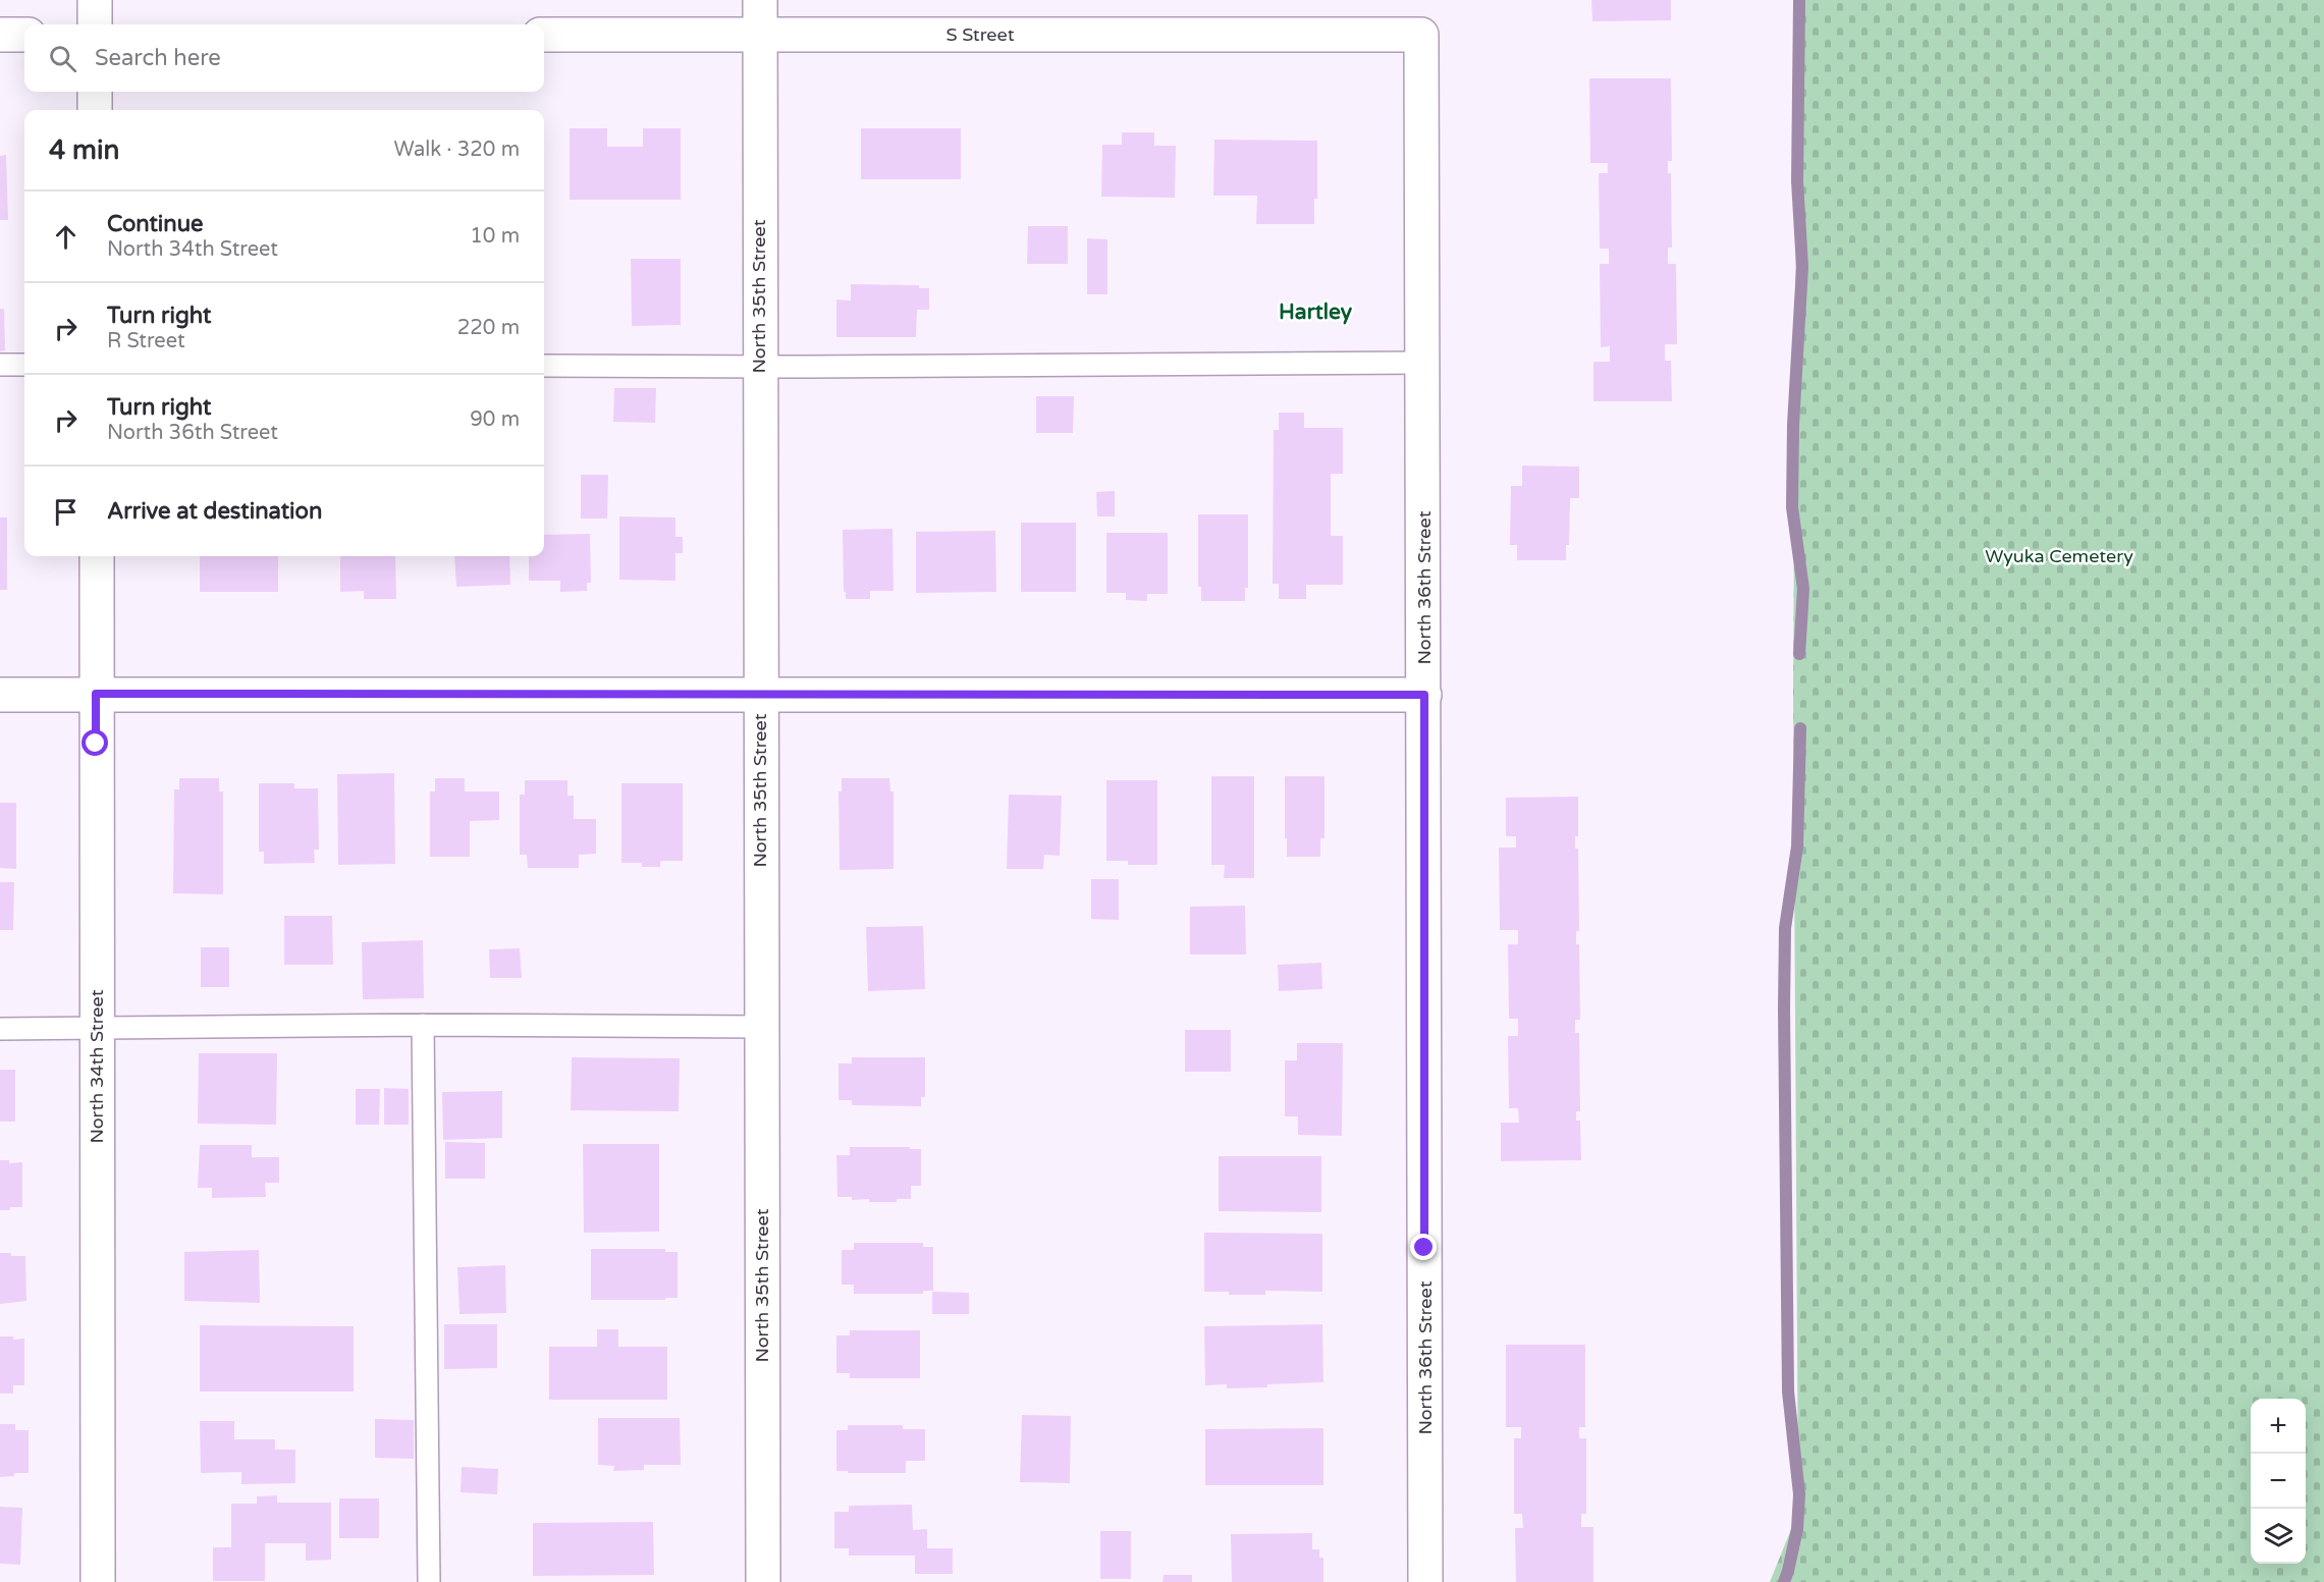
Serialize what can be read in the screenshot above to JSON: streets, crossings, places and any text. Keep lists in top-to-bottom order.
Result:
{
  "streets": {
    "street": [
      "S Street",
      "North 35th Street",
      "North 36th Street",
      "North 34th Street"
    ]
  },
  "crossings": [
    ["S Street", "North 35th Street"],
    ["S Street", "North 36th Street"]
  ],
  "districts": ["Hartley"],
  "parks": ["Wyuka Cemetery"],
  "page": {
    "search": "Search here",
    "heading": ["4 min", "Walk · 320 m"],
    "list": [
      ["Continue", "North 34th Street", "10 m"],
      ["Turn right", "R Street", "220 m"],
      ["Turn right", "North 36th Street", "90 m"],
      "Arrive at destination"
    ],
    "map_buttons": ["+", "−"]
  }
}
